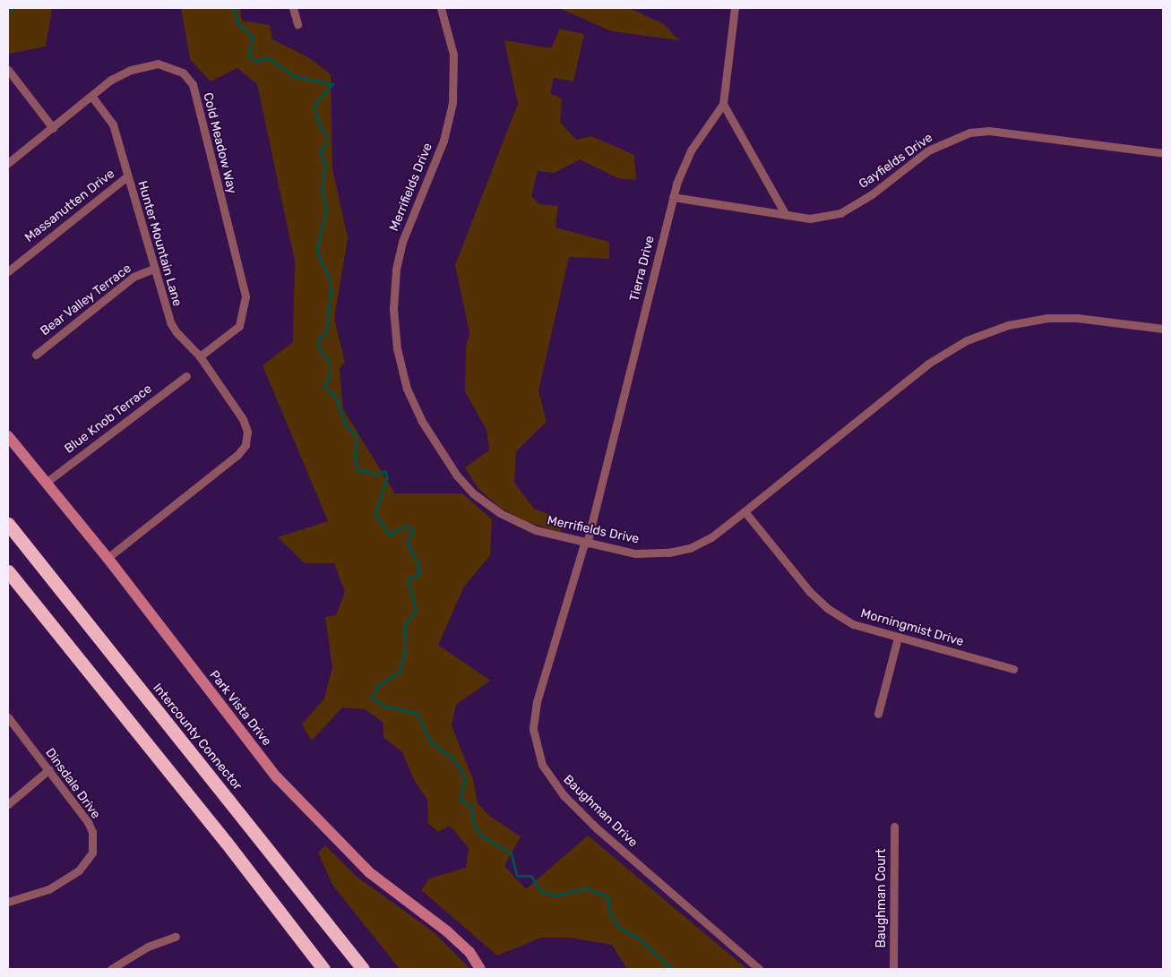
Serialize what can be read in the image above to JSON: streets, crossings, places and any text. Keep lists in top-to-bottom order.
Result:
{
  "streets": {
    "highway": ["Intercounty Connector"],
    "street": [
      "Cold Meadow Way",
      "Gayfields Drive",
      "Merrifields Drive",
      "Massanutten Drive",
      "Hunter Mountain Lane",
      "Tierra Drive",
      "Bear Valley Terrace",
      "Blue Knob Terrace",
      "Morningmist Drive",
      "Park Vista Drive",
      "Dinsdale Drive",
      "Baughman Drive",
      "Baughman Court"
    ]
  },
  "crossings": [
    ["Cold Meadow Way", "Hunter Mountain Lane"],
    ["Gayfields Drive", "Tierra Drive"],
    ["Merrifields Drive", "Tierra Drive"],
    ["Merrifields Drive", "Morningmist Drive"],
    ["Merrifields Drive", "Baughman Drive"],
    ["Massanutten Drive", "Hunter Mountain Lane"],
    ["Hunter Mountain Lane", "Bear Valley Terrace"],
    ["Hunter Mountain Lane", "Park Vista Drive"],
    ["Tierra Drive", "Baughman Drive"],
    ["Blue Knob Terrace", "Park Vista Drive"]
  ]
}
